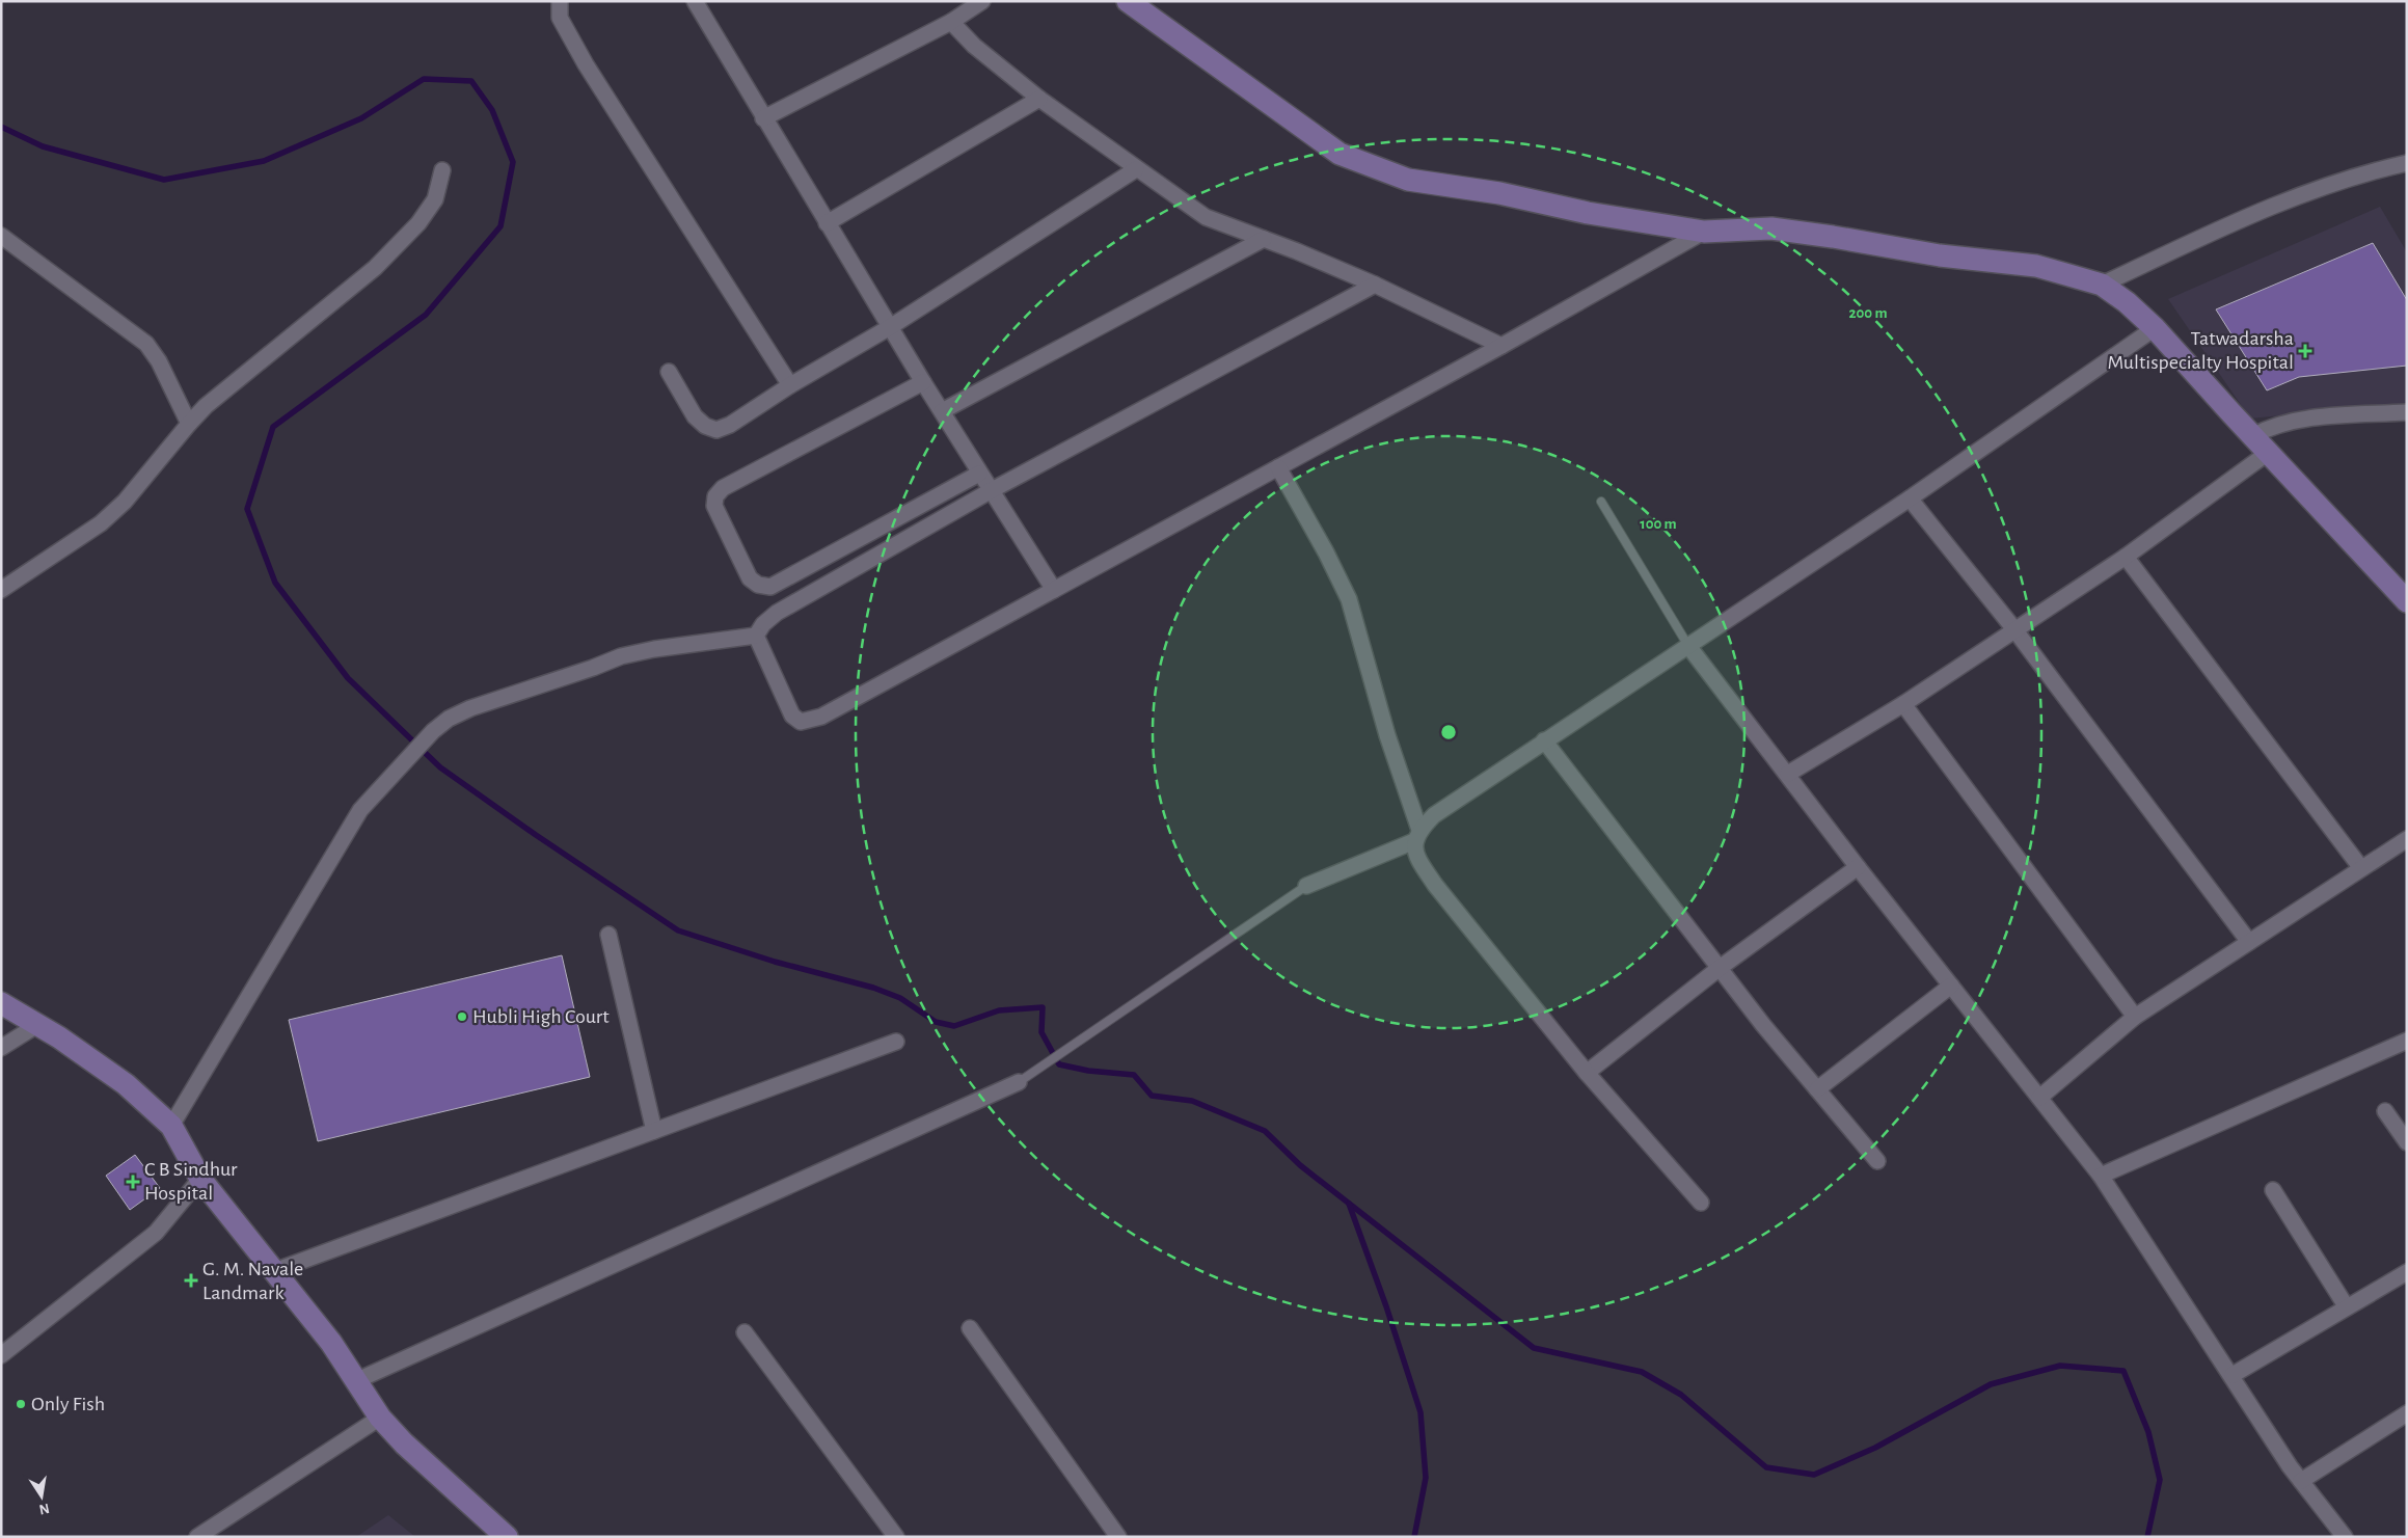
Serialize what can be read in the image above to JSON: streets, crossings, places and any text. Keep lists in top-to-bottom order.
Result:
{
  "places": {
    "health": ["Tatwadarsha Multispecialty Hospital", "C B Sindhur Hospital", "G. M. Navale Landmark"],
    "other": ["Hubli High Court", "Only Fish"]
  },
  "north": "bottom",
  "rings": ["200 m", "100 m"]
}
